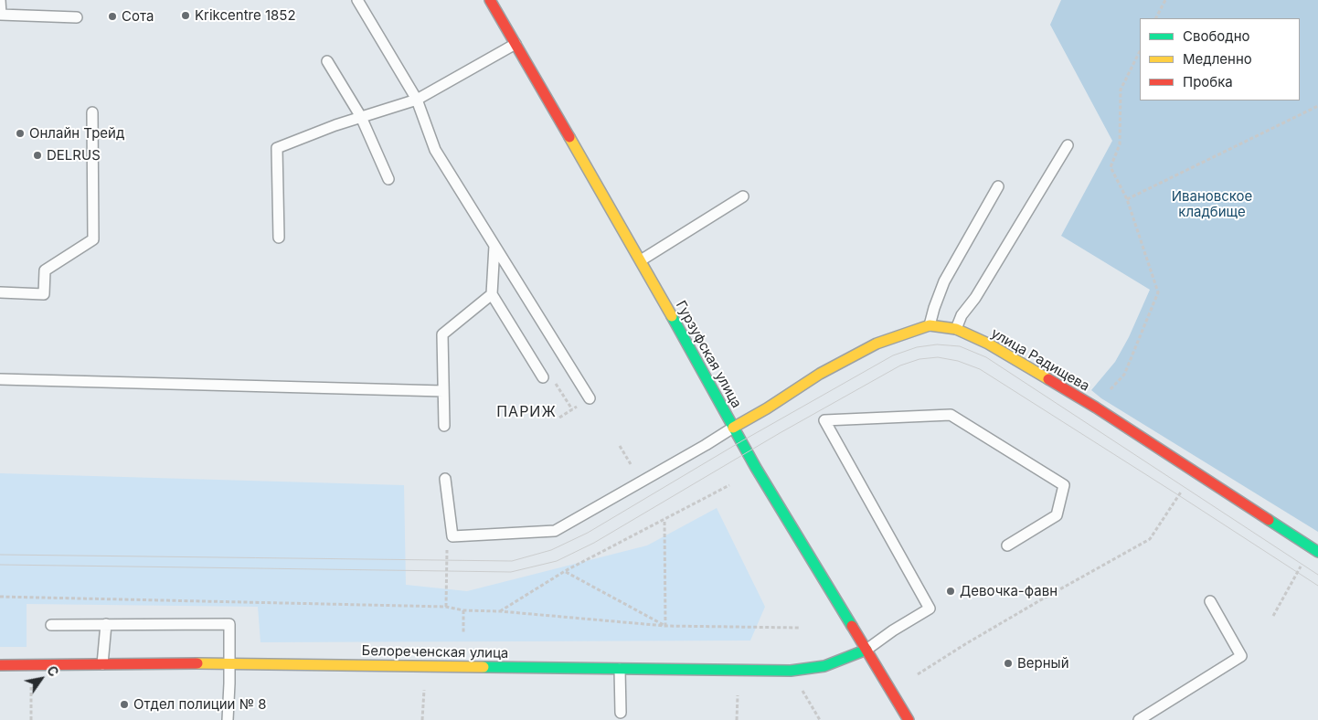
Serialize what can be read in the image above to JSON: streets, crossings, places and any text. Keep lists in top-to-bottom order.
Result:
{
  "streets": {
    "street": ["Гурзуфская улица", "улица Радищева", "Белореченская улица"]
  },
  "crossings": [
    ["Гурзуфская улица", "улица Радищева"],
    ["Гурзуфская улица", "Белореченская улица"]
  ],
  "districts": ["ПАРИЖ"],
  "parks": ["Ивановское кладбище"],
  "places": [
    "Krikcentre 1852",
    "Сота",
    "Онлайн Трейд",
    "DELRUS",
    "Девочка-фавн",
    "Верный",
    "Отдел полиции № 8"
  ],
  "legend": ["Свободно", "Медленно", "Пробка"],
  "north": "top right"
}
